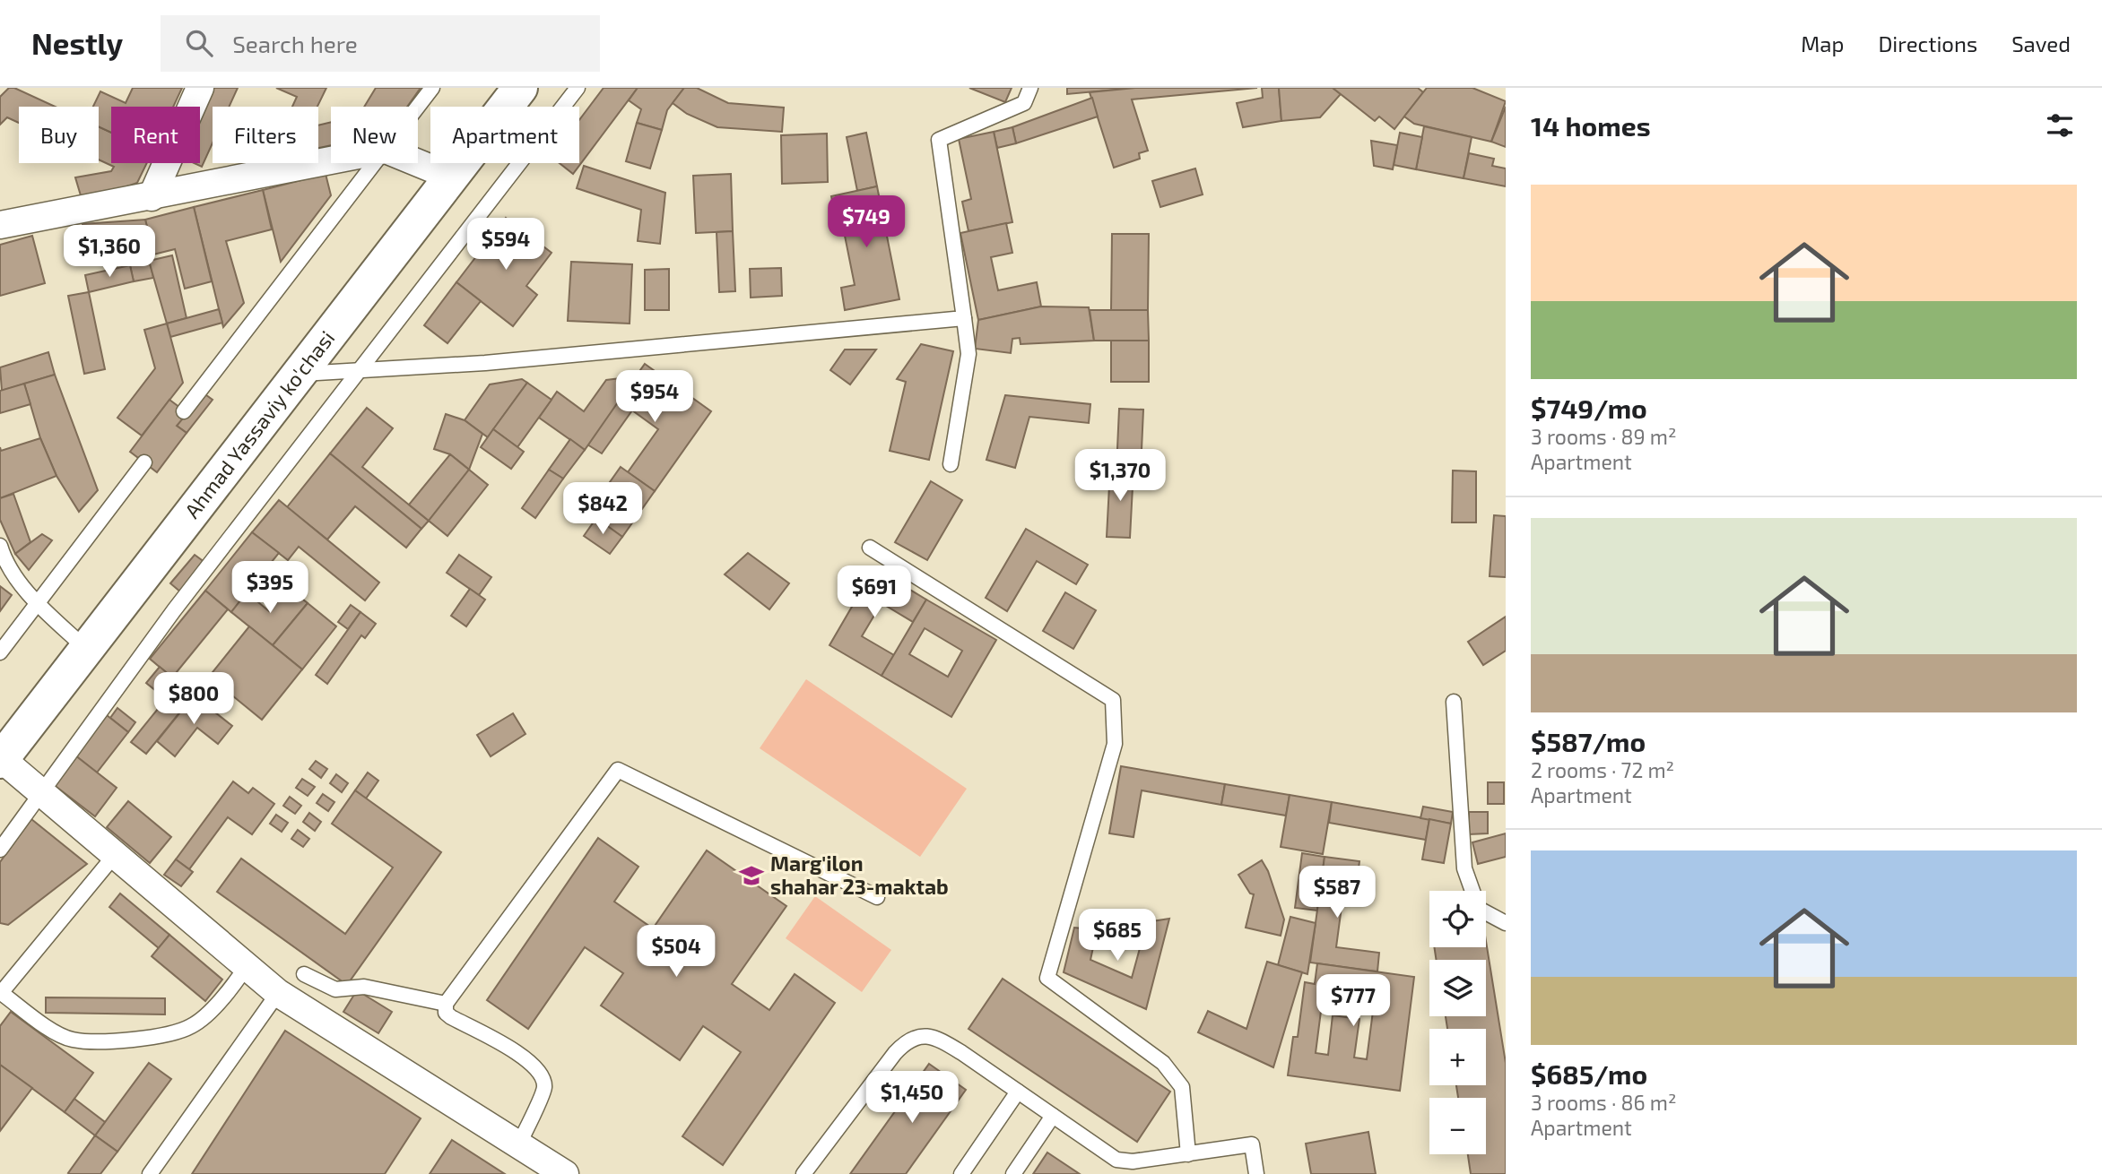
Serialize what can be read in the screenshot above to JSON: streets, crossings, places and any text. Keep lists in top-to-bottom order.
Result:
{
  "streets": {
    "main road": ["Ahmad Yassaviy ko'chasi"]
  },
  "places": {
    "school or university": ["Marg'ilon shahar 23-maktab"]
  },
  "page": {
    "header": "Nestly",
    "search": "Search here",
    "nav": ["Map", "Directions", "Saved"],
    "heading": "14 homes",
    "chip": [
      "Buy",
      "Rent",
      "Filters",
      "New",
      "Apartment"
    ],
    "list": [
      {
        "name": "$749/mo",
        "note": "3 rooms · 89 m² · Apartment"
      },
      {
        "name": "$587/mo",
        "note": "2 rooms · 72 m² · Apartment"
      },
      {
        "name": "$685/mo",
        "note": "3 rooms · 86 m² · Apartment"
      }
    ],
    "price": [
      "$749",
      "$594",
      "$1,360",
      "$954",
      "$1,370",
      "$842",
      "$395",
      "$691",
      "$800",
      "$587",
      "$685",
      "$504",
      "$777",
      "$1,450"
    ],
    "map_buttons": ["+", "−"]
  }
}
